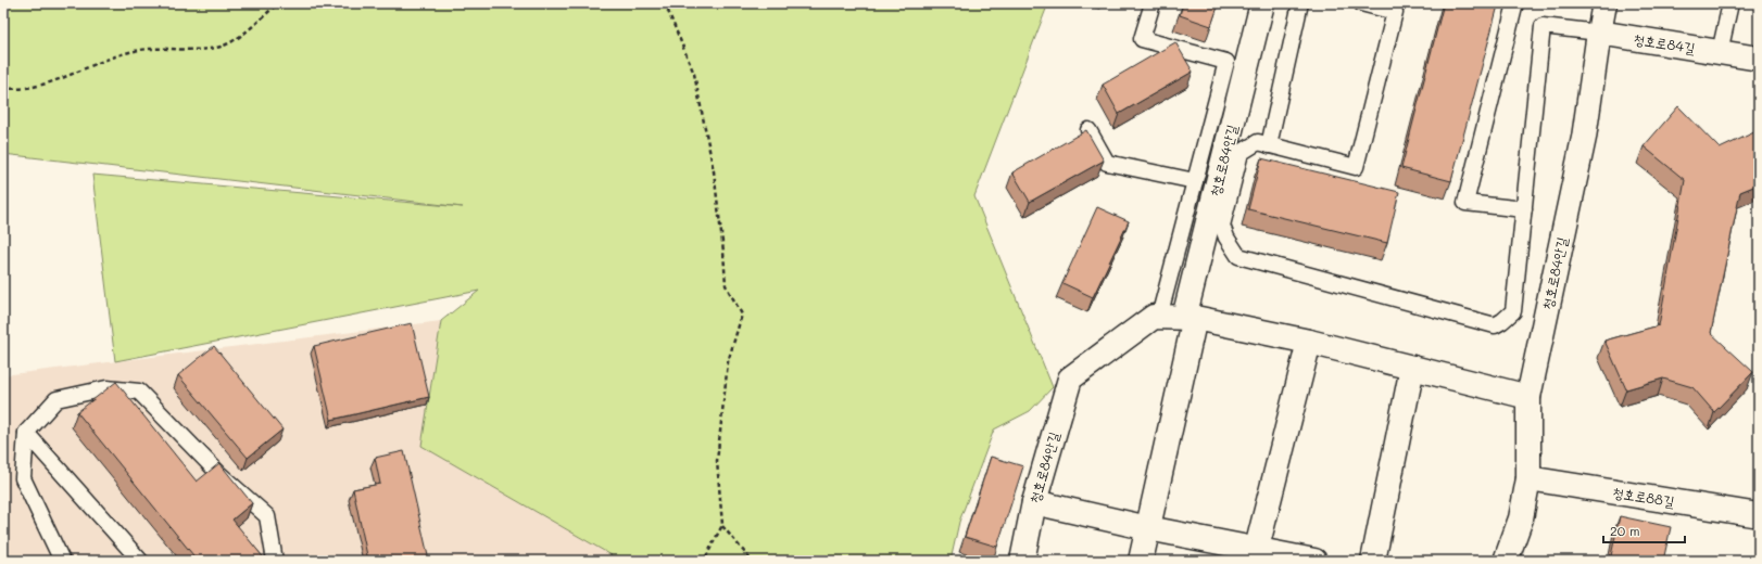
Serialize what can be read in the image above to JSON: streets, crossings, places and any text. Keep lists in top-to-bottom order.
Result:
{
  "streets": {
    "street": ["청호로84길", "청호로84안길", "청호로88길"]
  },
  "crossings": [
    ["청호로84길", "청호로84안길"]
  ],
  "scale_bar": "20 m"
}
